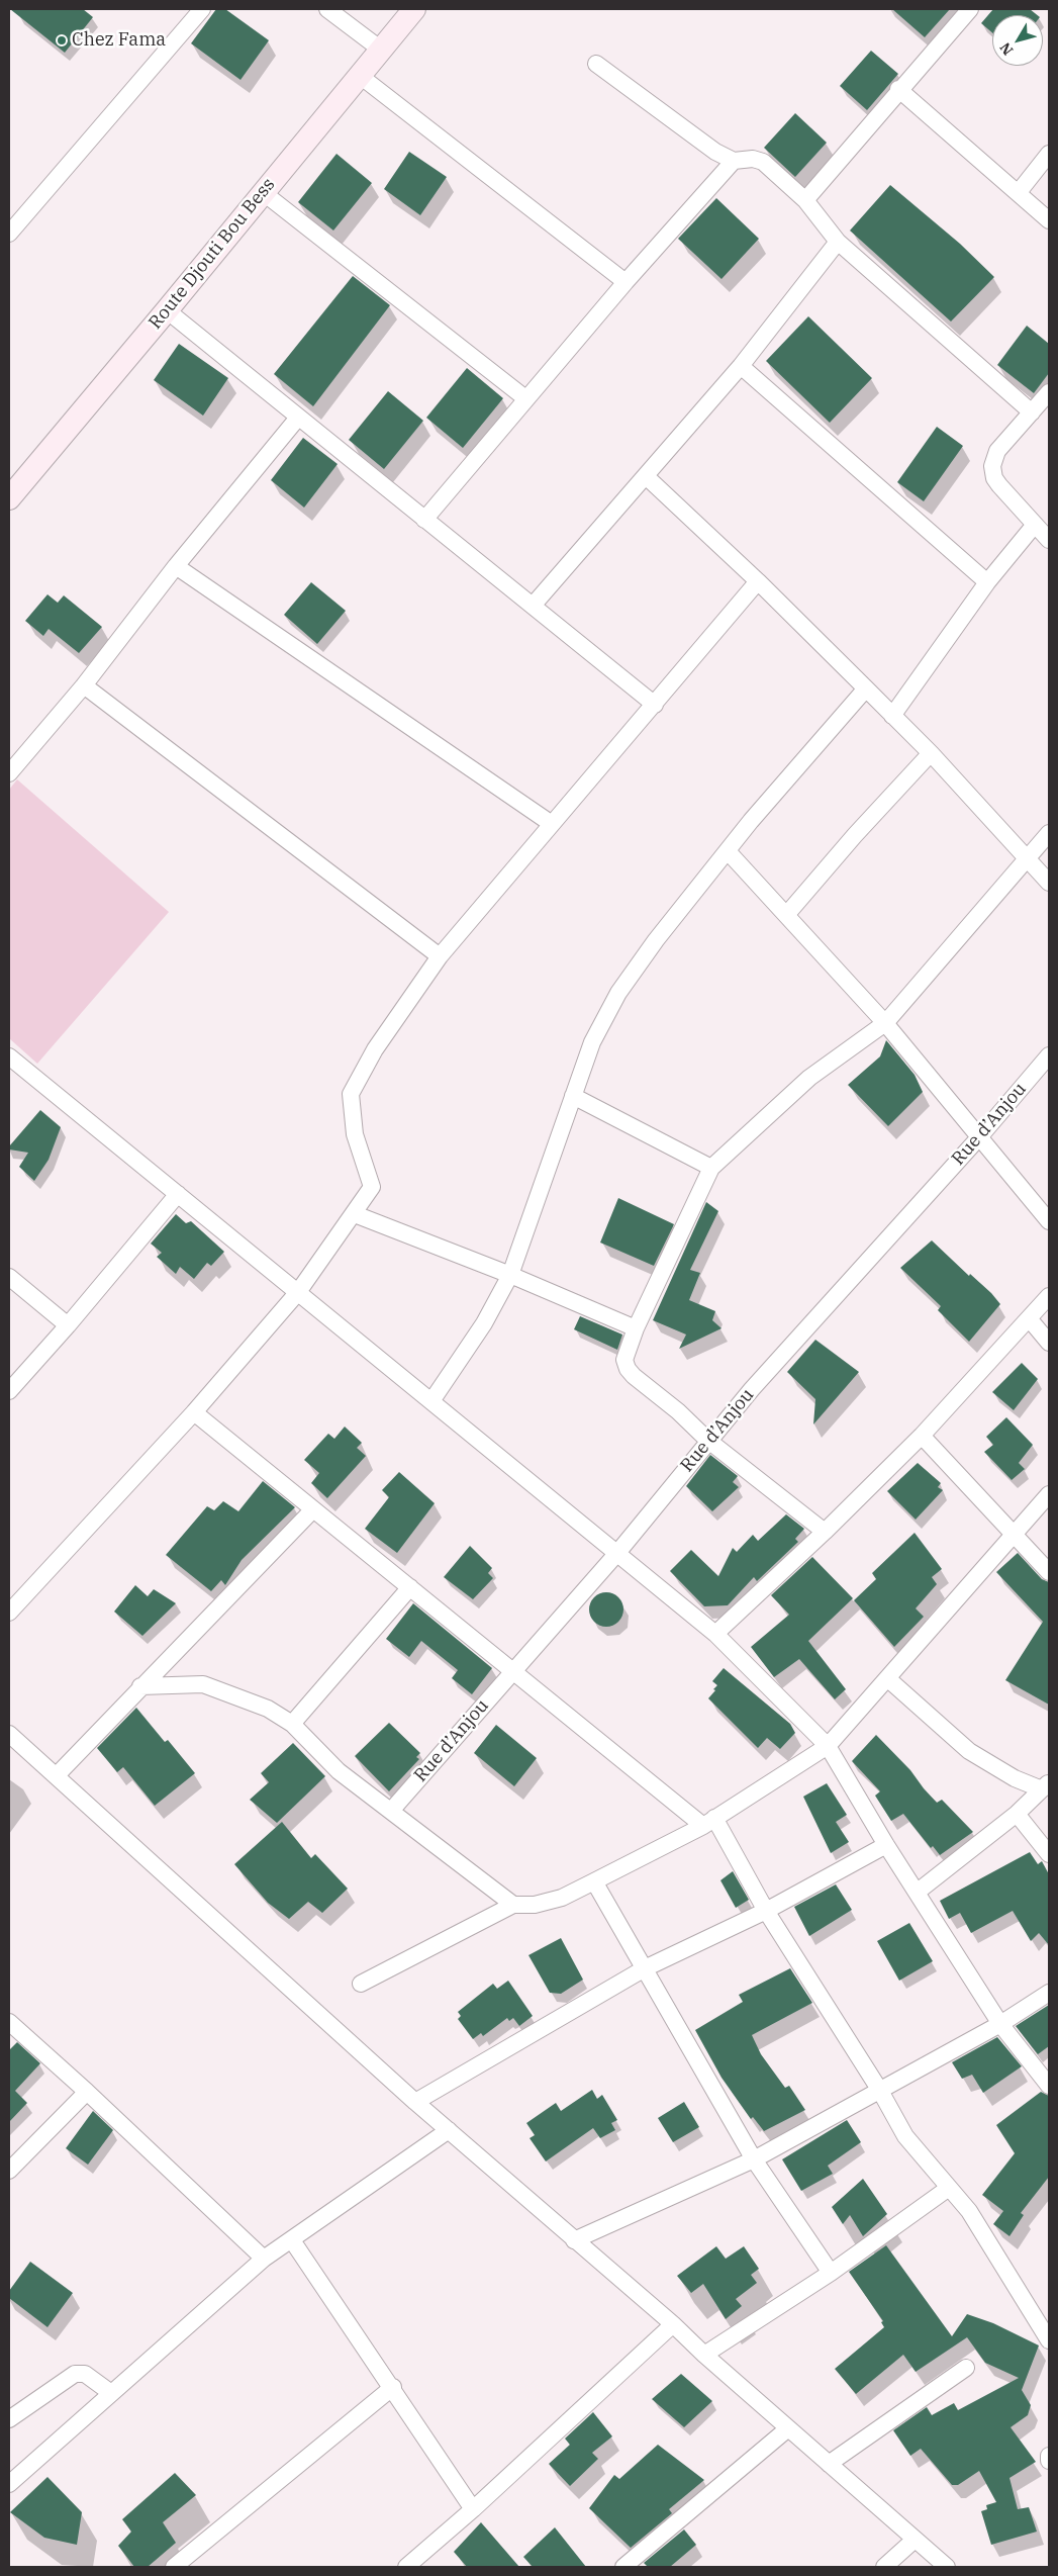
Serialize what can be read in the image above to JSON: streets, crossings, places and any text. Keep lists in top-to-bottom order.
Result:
{
  "streets": {
    "main road": ["Route Djouti Bou Bess"],
    "street": ["Rue d’Anjou"]
  },
  "places": ["Chez Fama"],
  "north": "bottom left"
}
